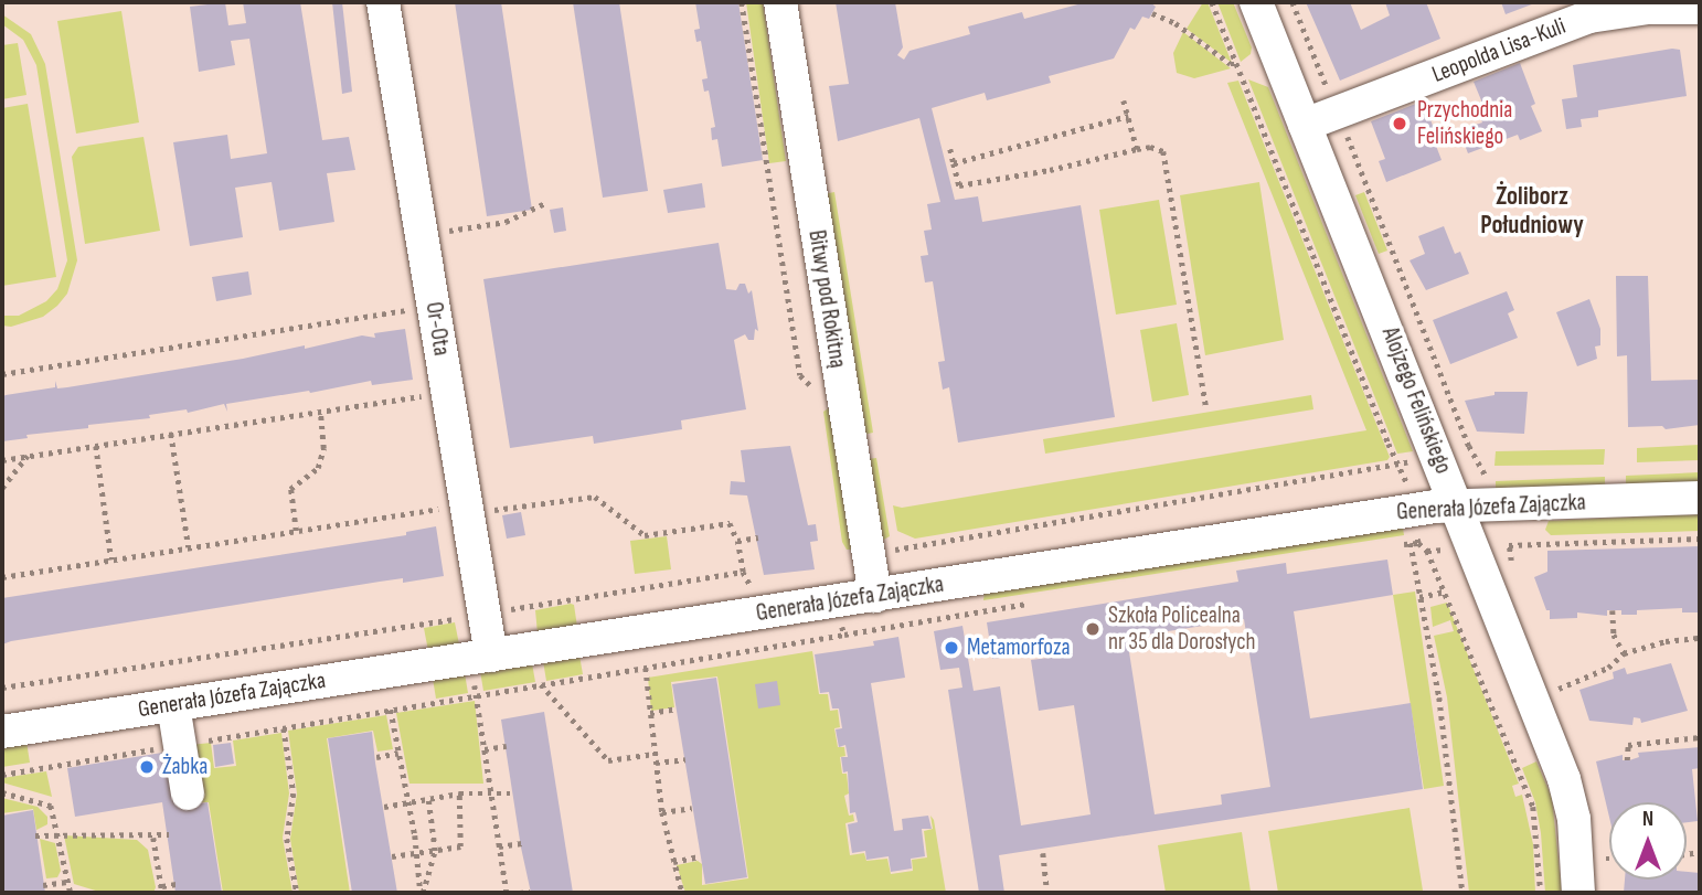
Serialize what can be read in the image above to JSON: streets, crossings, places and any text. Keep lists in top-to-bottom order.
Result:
{
  "streets": {
    "street": [
      "Leopolda Lisa-Kuli",
      "Bitwy pod Rokitną",
      "Or-Ota",
      "Alojzego Felińskiego",
      "Generała Józefa Zajączka"
    ]
  },
  "crossings": [
    ["Leopolda Lisa-Kuli", "Alojzego Felińskiego"],
    ["Bitwy pod Rokitną", "Generała Józefa Zajączka"],
    ["Or-Ota", "Generała Józefa Zajączka"],
    ["Alojzego Felińskiego", "Generała Józefa Zajączka"]
  ],
  "districts": ["Żoliborz Południowy"],
  "places": [
    "Przychodnia Felińskiego",
    "Szkoła Policealna nr 35 dla Dorosłych",
    "Metamorfoza",
    "Żabka"
  ],
  "north": "top"
}
